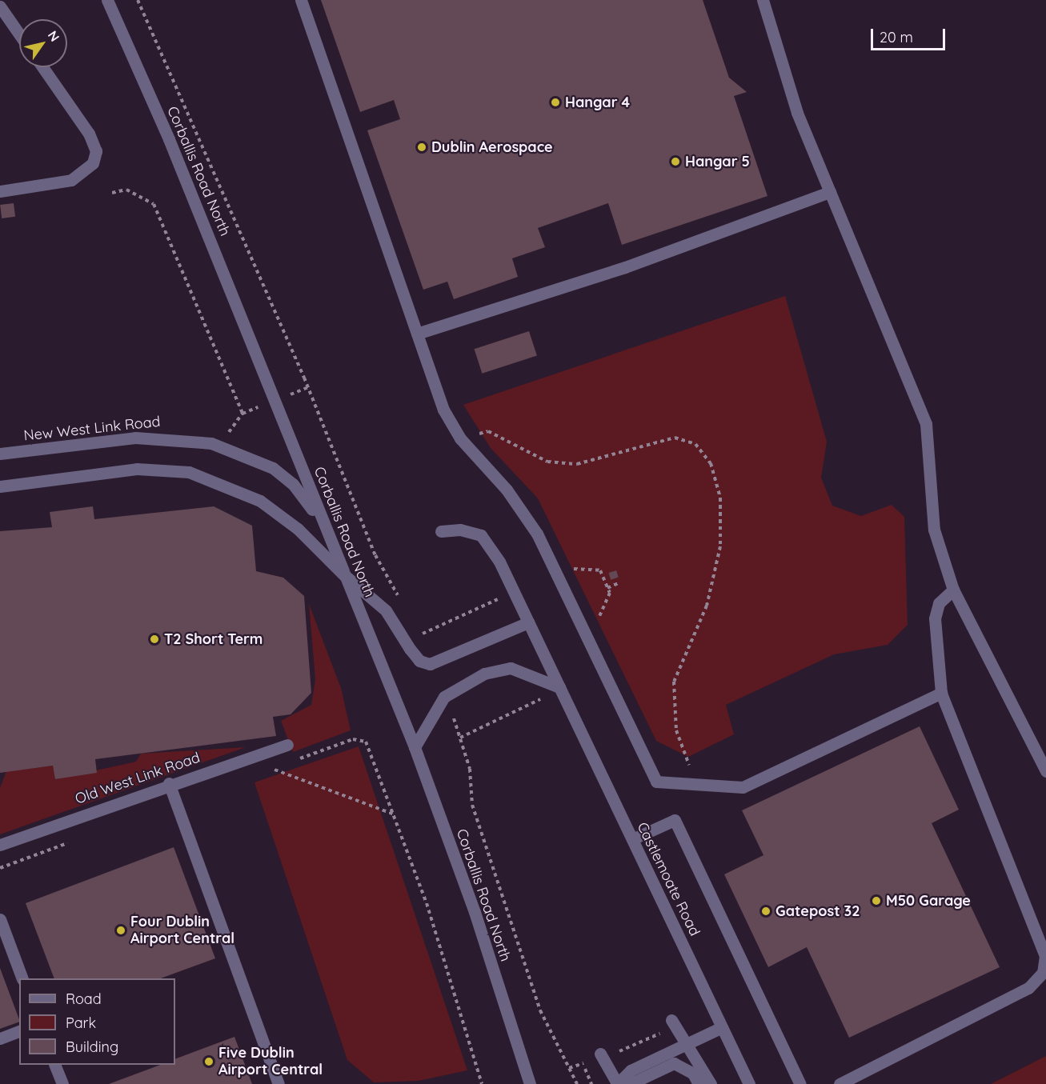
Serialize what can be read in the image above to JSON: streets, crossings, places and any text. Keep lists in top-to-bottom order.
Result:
{
  "streets": {
    "street": [
      "Corballis Road North",
      "New West Link Road",
      "Old West Link Road",
      "Castlemoate Road"
    ]
  },
  "crossings": [
    ["Corballis Road North", "New West Link Road"]
  ],
  "places": [
    "Hangar 4",
    "Dublin Aerospace",
    "Hangar 5",
    "T2 Short Term",
    "M50 Garage",
    "Gatepost 32",
    "Four Dublin Airport Central",
    "Five Dublin Airport Central"
  ],
  "legend": ["Road", "Park", "Building"],
  "scale_bar": "20 m",
  "north": "top right"
}
